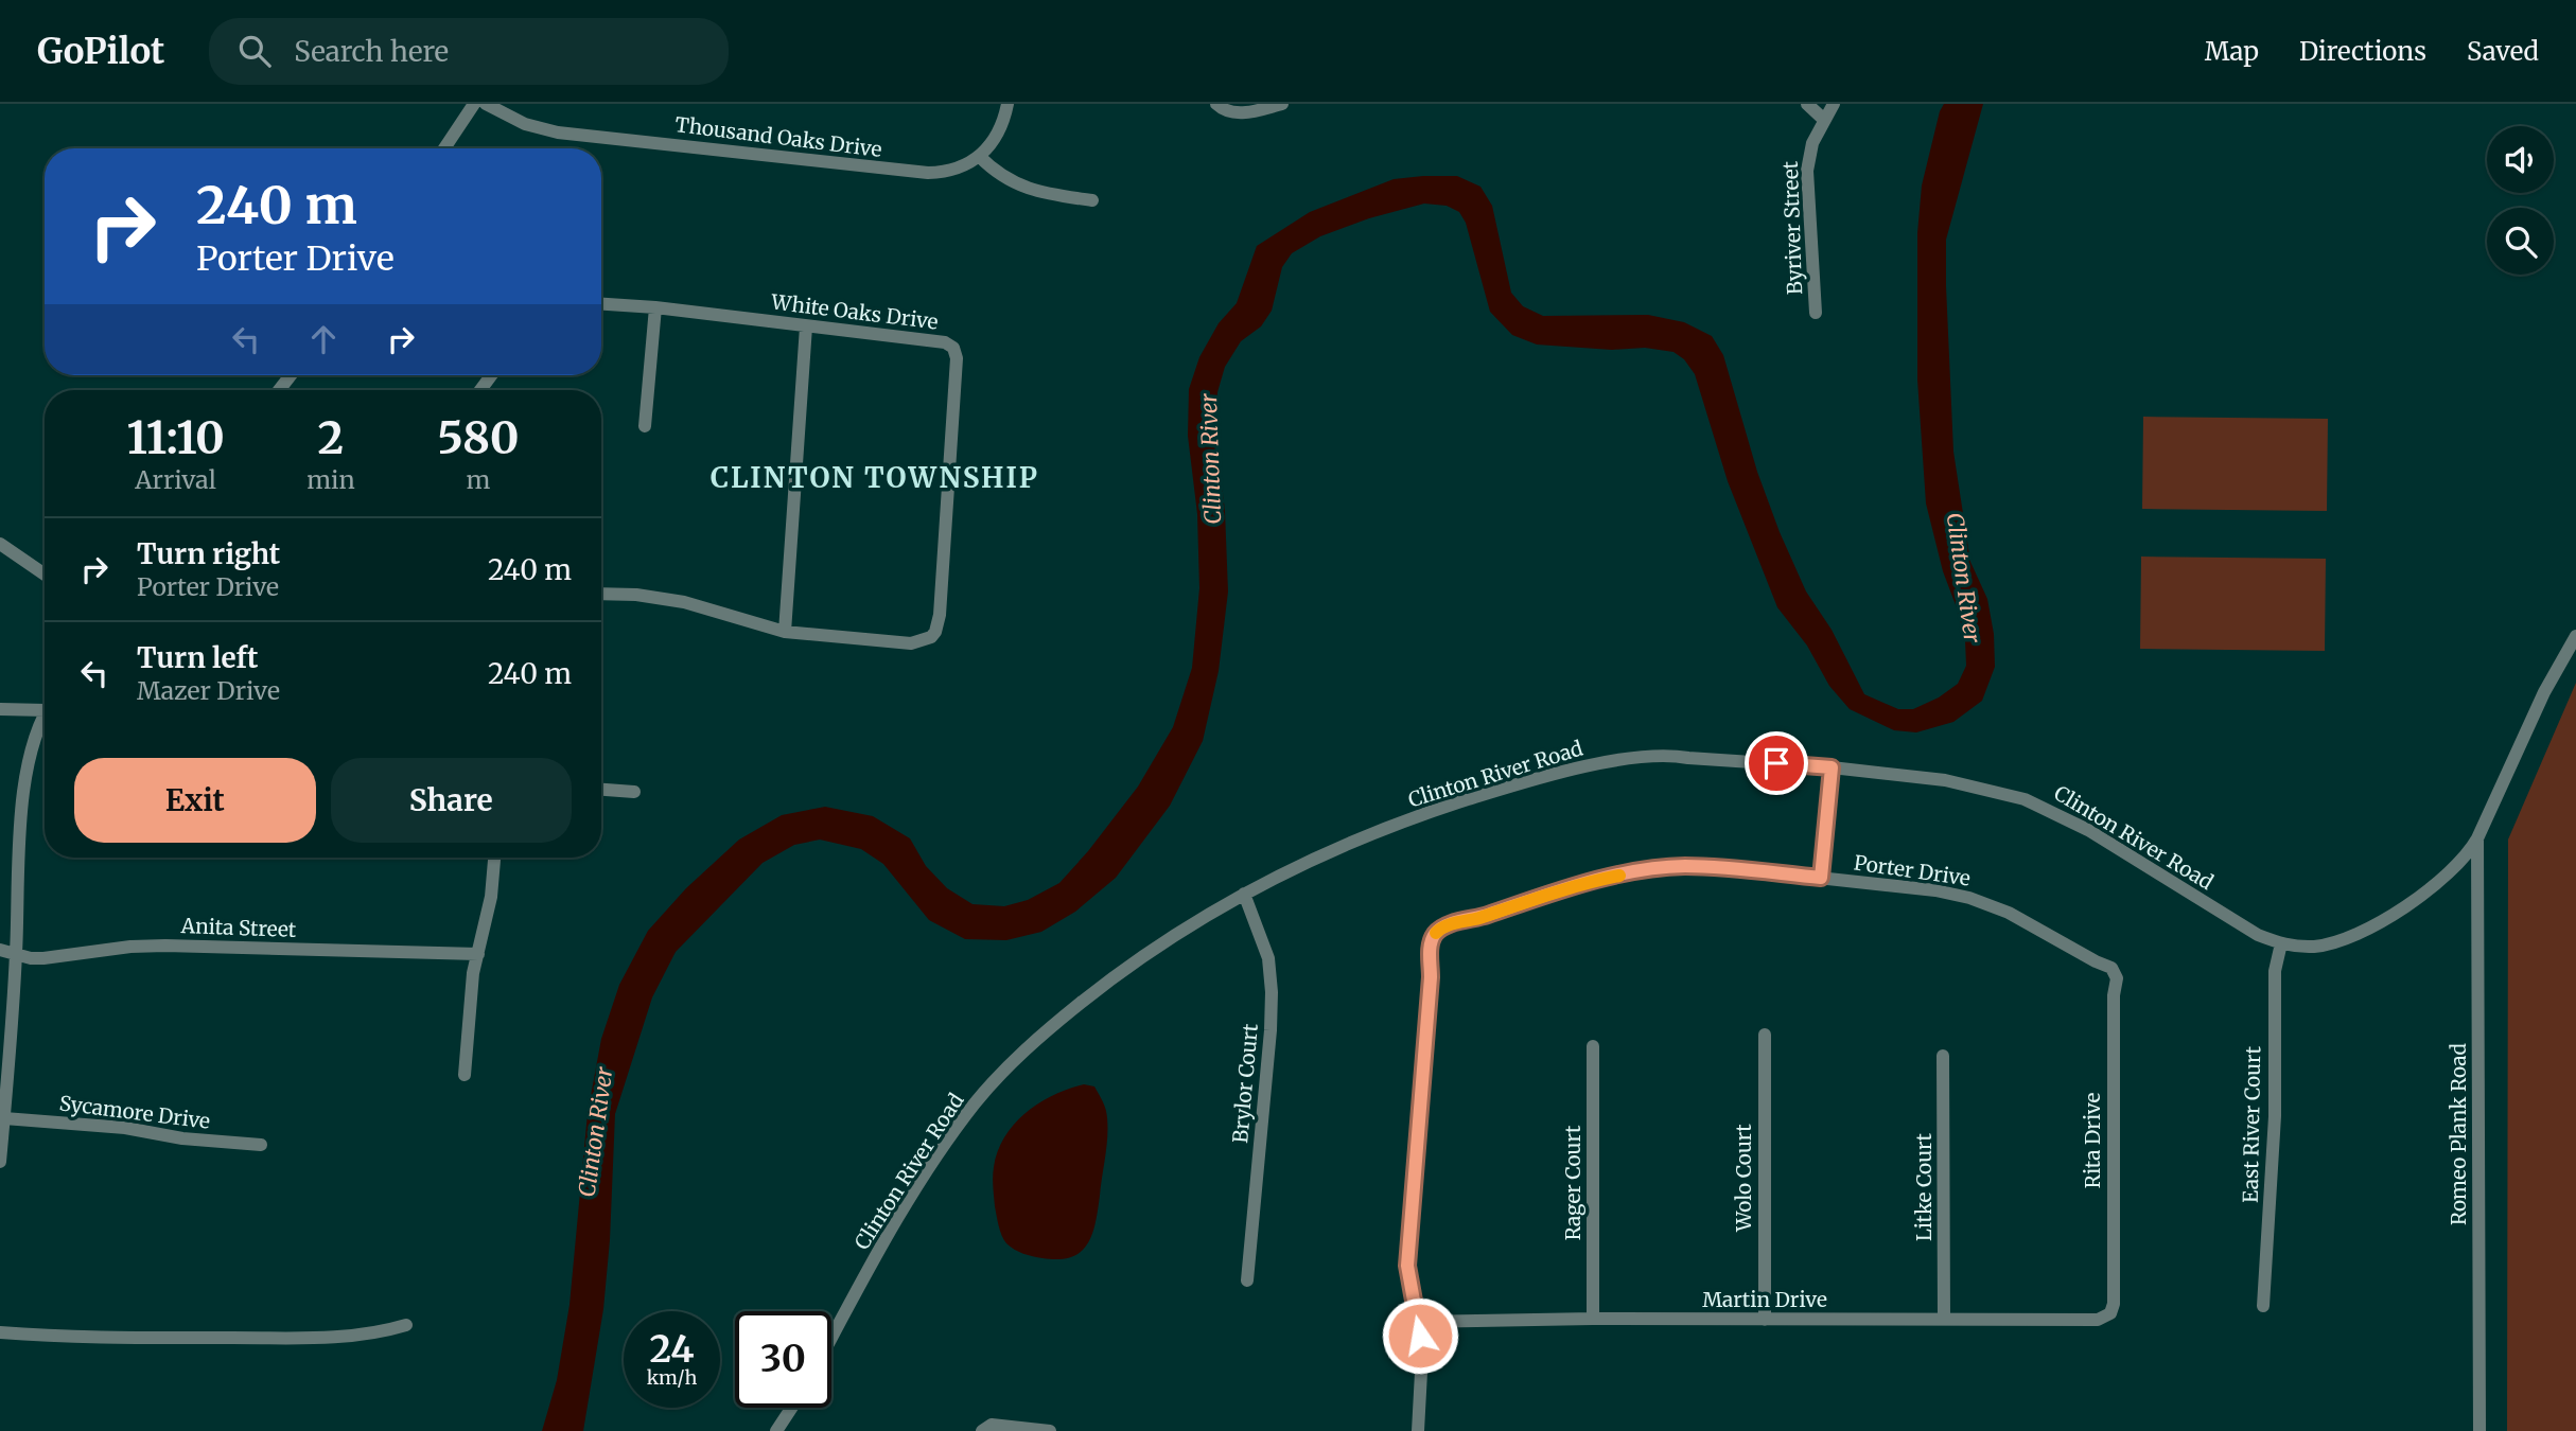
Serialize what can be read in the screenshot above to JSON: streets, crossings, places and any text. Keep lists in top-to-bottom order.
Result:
{
  "streets": {
    "street": [
      "Thousand Oaks Drive",
      "Byriver Street",
      "White Oaks Drive",
      "Clinton River Road",
      "Porter Drive",
      "Anita Street",
      "Brylor Court",
      "Sycamore Drive",
      "East River Court",
      "Romeo Plank Road",
      "Rita Drive",
      "Wolo Court",
      "Rager Court",
      "Litke Court",
      "Martin Drive"
    ]
  },
  "crossings": [
    ["Clinton River Road", "Brylor Court"],
    ["Clinton River Road", "East River Court"],
    ["Clinton River Road", "Romeo Plank Road"],
    ["Porter Drive", "Rita Drive"],
    ["Porter Drive", "Martin Drive"],
    ["Rita Drive", "Martin Drive"],
    ["Wolo Court", "Martin Drive"],
    ["Rager Court", "Martin Drive"],
    ["Litke Court", "Martin Drive"]
  ],
  "districts": ["CLINTON TOWNSHIP"],
  "water": ["Clinton River"],
  "page": {
    "header": "GoPilot",
    "search": "Search here",
    "nav": ["Map", "Directions", "Saved"],
    "turn": ["240 m", "Porter Drive"],
    "eta": [
      "11:10",
      "Arrival",
      "2",
      "min",
      "580",
      "m"
    ],
    "list": [
      {
        "name": "Turn right",
        "note": "Porter Drive",
        "value": "240 m"
      },
      {
        "name": "Turn left",
        "note": "Mazer Drive",
        "value": "240 m"
      }
    ],
    "buttons": ["Exit", "Share"],
    "speed": "24 km/h",
    "limit": "30"
  }
}
